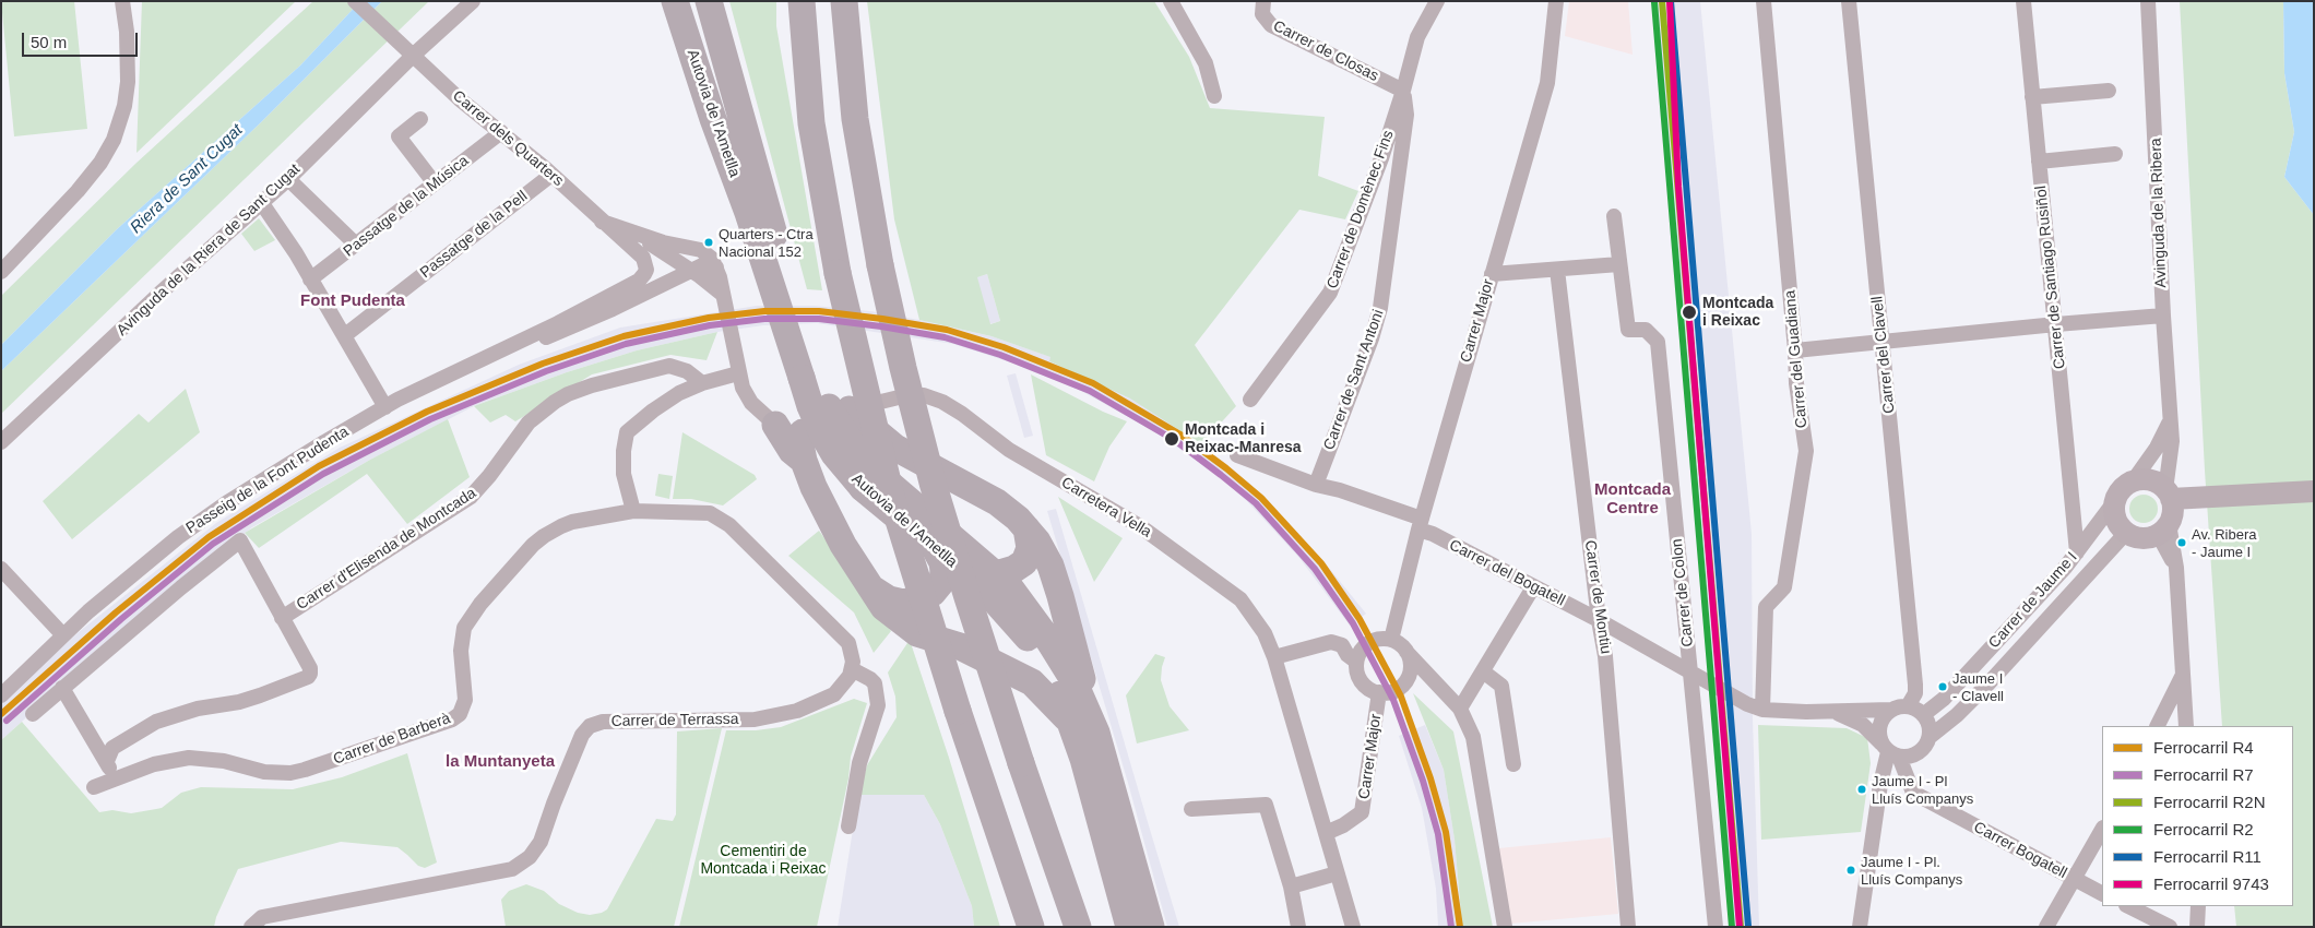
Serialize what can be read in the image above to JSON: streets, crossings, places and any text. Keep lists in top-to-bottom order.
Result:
{
  "streets": {
    "highway": ["Autovia de l'Ametlla"],
    "street": [
      "Carrer de Closas",
      "Carrer dels Quarters",
      "Passatge de la Música",
      "Carrer de Domènec Fins",
      "Avinguda de la Ribera",
      "Passatge de la Pell",
      "Avinguda de la Riera de Sant Cugat",
      "Carrer de Santiago Rusiñol",
      "Carrer Major",
      "Carrer del Clavell",
      "Carrer del Guadiana",
      "Carrer de Sant Antoni",
      "Passeig de la Font Pudenta",
      "Carretera Vella",
      "Carrer d'Elisenda de Montcada",
      "Carrer del Bogatell",
      "Carrer de Colon",
      "Carrer de Montiu",
      "Carrer de Jaume I",
      "Carrer de Terrassa",
      "Carrer de Barberà",
      "Carrer Bogatell"
    ]
  },
  "crossings": [
    ["Carrer de Closas", "Carrer de Domènec Fins"],
    ["Carrer de Closas", "Carrer de Sant Antoni"],
    ["Carrer dels Quarters", "Passatge de la Música"],
    ["Carrer dels Quarters", "Passatge de la Pell"],
    ["Carrer dels Quarters", "Avinguda de la Riera de Sant Cugat"],
    ["Carrer dels Quarters", "Passeig de la Font Pudenta"],
    ["Carrer de Domènec Fins", "Carrer de Sant Antoni"],
    ["Avinguda de la Ribera", "Carrer de Jaume I"],
    ["Carrer de Santiago Rusiñol", "Carrer de Jaume I"],
    ["Carrer Major", "Carretera Vella"],
    ["Carrer Major", "Carrer del Bogatell"],
    ["Carrer del Clavell", "Carrer del Bogatell"],
    ["Carrer del Clavell", "Carrer de Jaume I"],
    ["Carrer del Clavell", "Carrer Bogatell"],
    ["Carrer del Guadiana", "Carrer del Bogatell"],
    ["Carrer de Sant Antoni", "Carrer del Bogatell"],
    ["Carrer del Bogatell", "Carrer de Colon"],
    ["Carrer del Bogatell", "Carrer de Montiu"],
    ["Carrer del Bogatell", "Carrer de Jaume I"],
    ["Carrer del Bogatell", "Carrer Bogatell"],
    ["Carrer de Jaume I", "Carrer Bogatell"],
    ["Carrer de Terrassa", "Carrer de Barberà"]
  ],
  "districts": ["Font Pudenta", "Montcada Centre", "la Muntanyeta"],
  "water": ["Riera de Sant Cugat"],
  "parks": ["Cementiri de Montcada i Reixac"],
  "places": [
    "Quarters - Ctra Nacional 152",
    "Montcada i Reixac",
    "Montcada i Reixac-Manresa",
    "Av. Ribera - Jaume I",
    "Jaume I - Clavell",
    "Jaume I - Pl Lluís Companys",
    "Jaume I - Pl. Lluís Companys"
  ],
  "lines": [
    "rail line R2N",
    "rail line R11",
    "rail line 9743",
    "rail line R2",
    "rail line R4",
    "rail line R7"
  ],
  "legend": [
    "Ferrocarril R4",
    "Ferrocarril R7",
    "Ferrocarril R2N",
    "Ferrocarril R2",
    "Ferrocarril R11",
    "Ferrocarril 9743"
  ],
  "scale_bar": "50 m"
}
